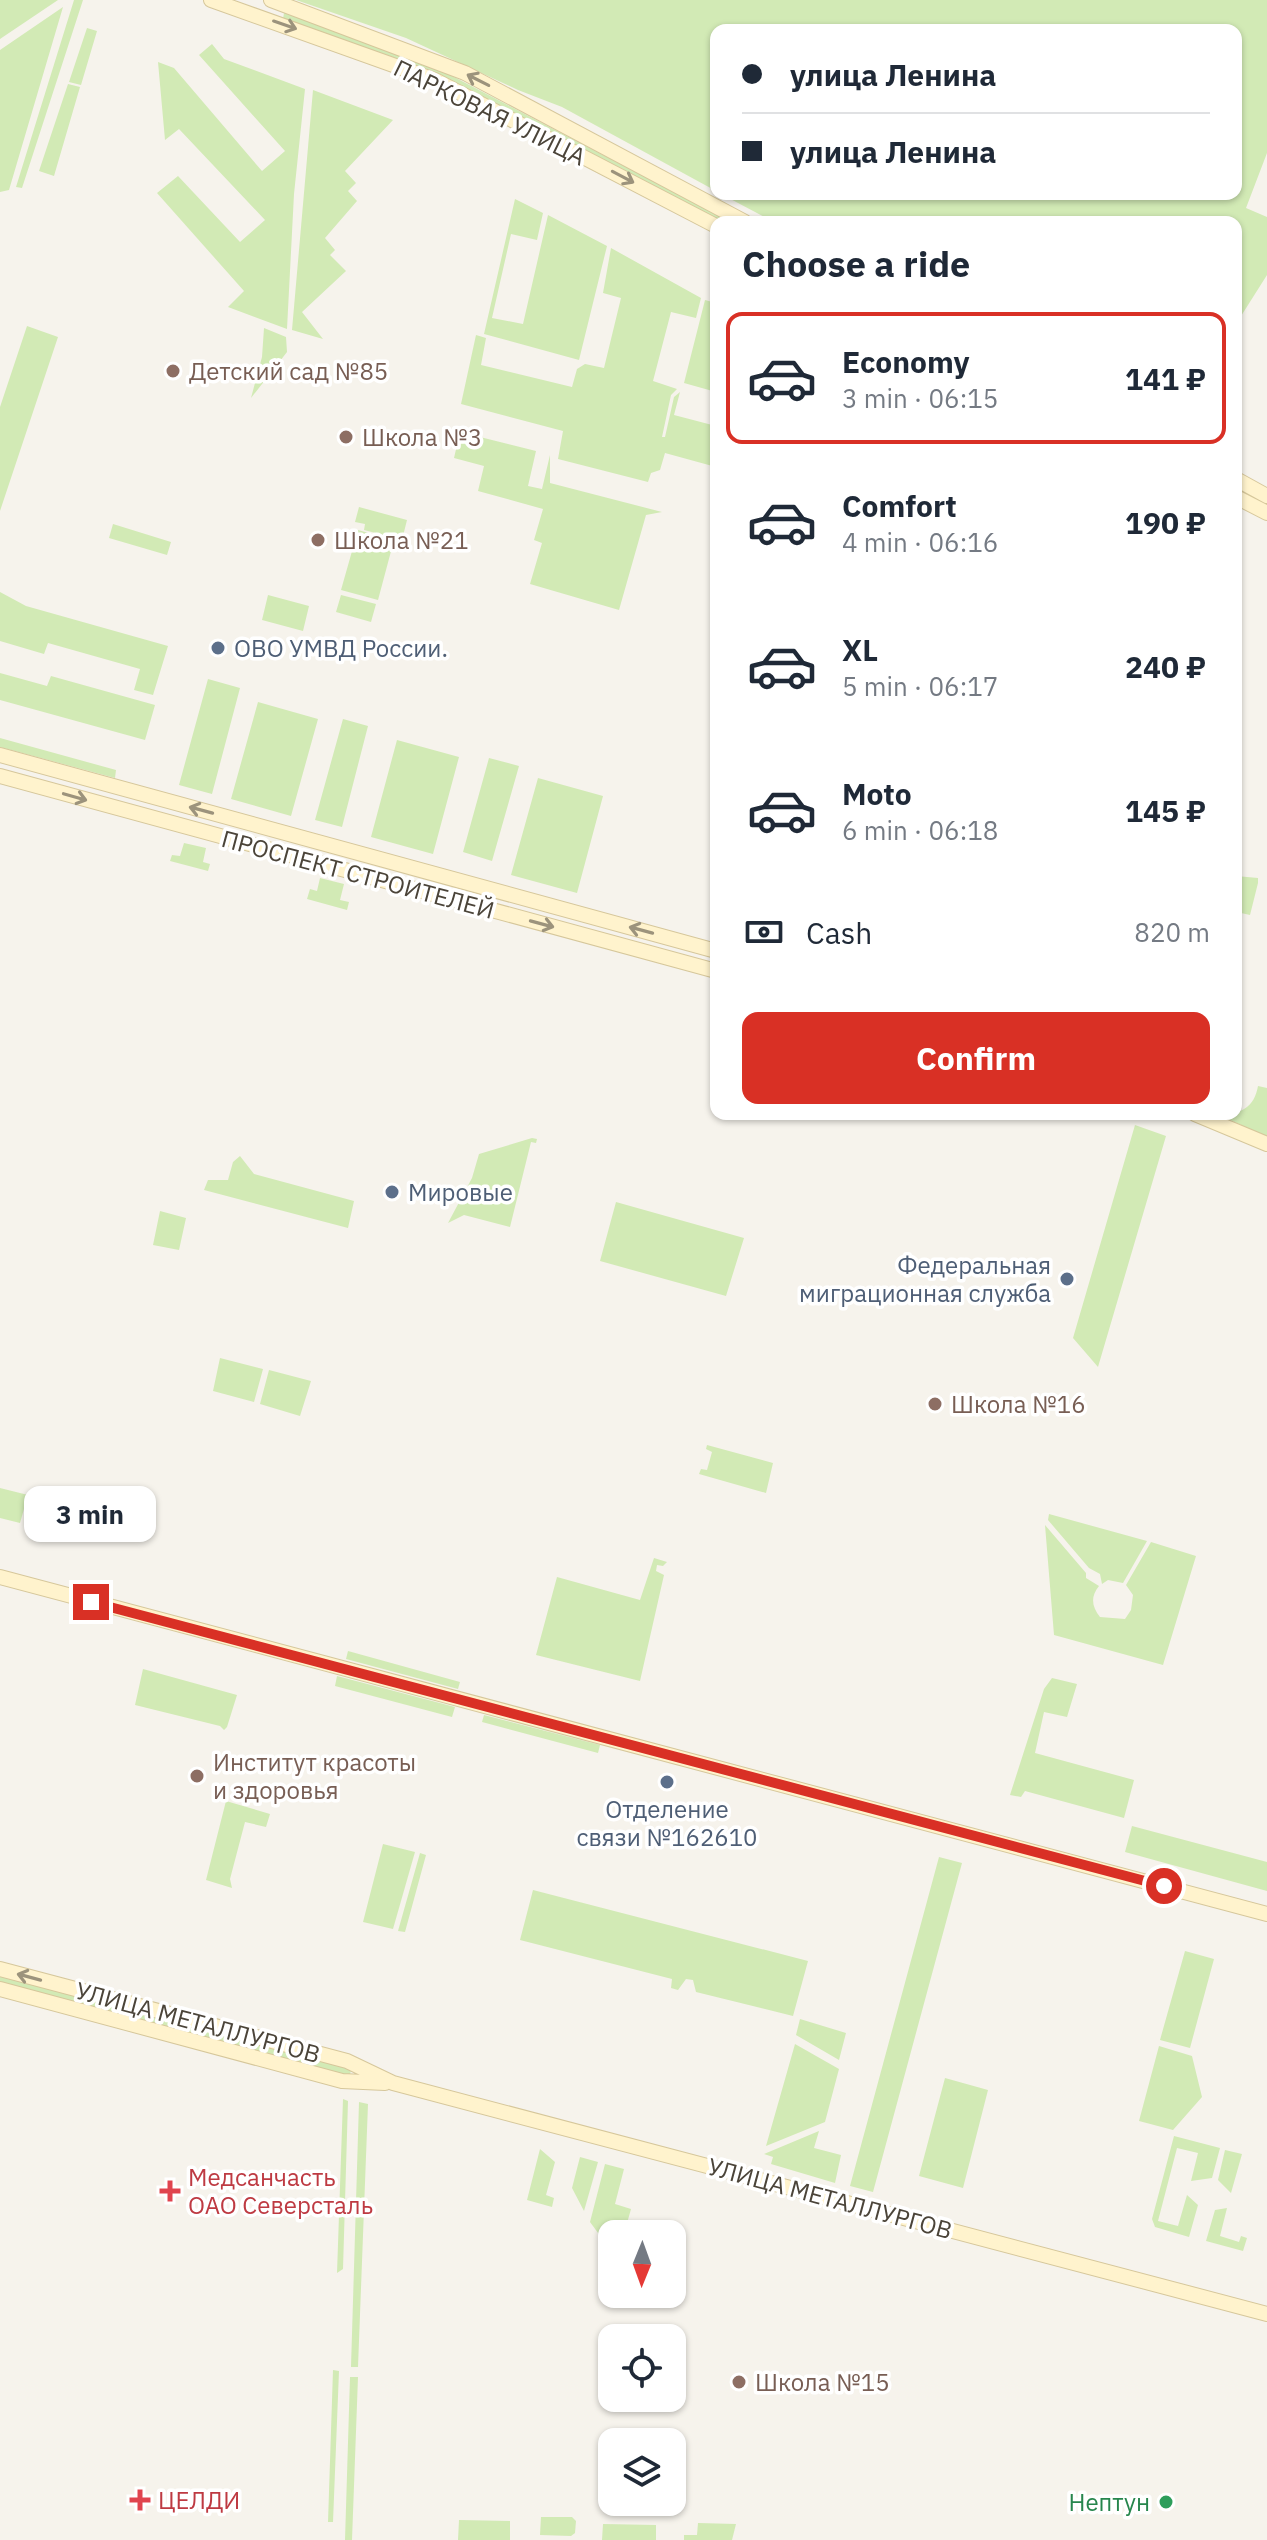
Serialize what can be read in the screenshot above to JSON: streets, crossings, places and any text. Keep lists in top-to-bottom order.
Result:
{
  "streets": {
    "street": ["ПАРКОВАЯ УЛИЦА", "ПРОСПЕКТ СТРОИТЕЛЕЙ", "УЛИЦА МЕТАЛЛУРГОВ"]
  },
  "places": {
    "other": [
      "Детский сад №85",
      "Школа №3",
      "Школа №21",
      "ОВО УМВД России.",
      "Мировые",
      "Федеральная миграционная служба",
      "Школа №16",
      "Институт красоты и здоровья",
      "Отделение связи №162610",
      "Школа №15",
      "Нептун"
    ],
    "health": ["Медсанчасть ОАО Северсталь", "ЦЕЛДИ"]
  },
  "north": "bottom",
  "page": {
    "banner": ["улица Ленина", "улица Ленина"],
    "heading": "Choose a ride",
    "list": [
      {
        "name": "Economy",
        "note": "3 min · 06:15",
        "value": "141 ₽"
      },
      {
        "name": "Comfort",
        "note": "4 min · 06:16",
        "value": "190 ₽"
      },
      {
        "name": "XL",
        "note": "5 min · 06:17",
        "value": "240 ₽"
      },
      {
        "name": "Moto",
        "note": "6 min · 06:18",
        "value": "145 ₽"
      }
    ],
    "pay": ["Cash", "820 m"],
    "buttons": "Confirm",
    "bubble": "3 min"
  }
}
